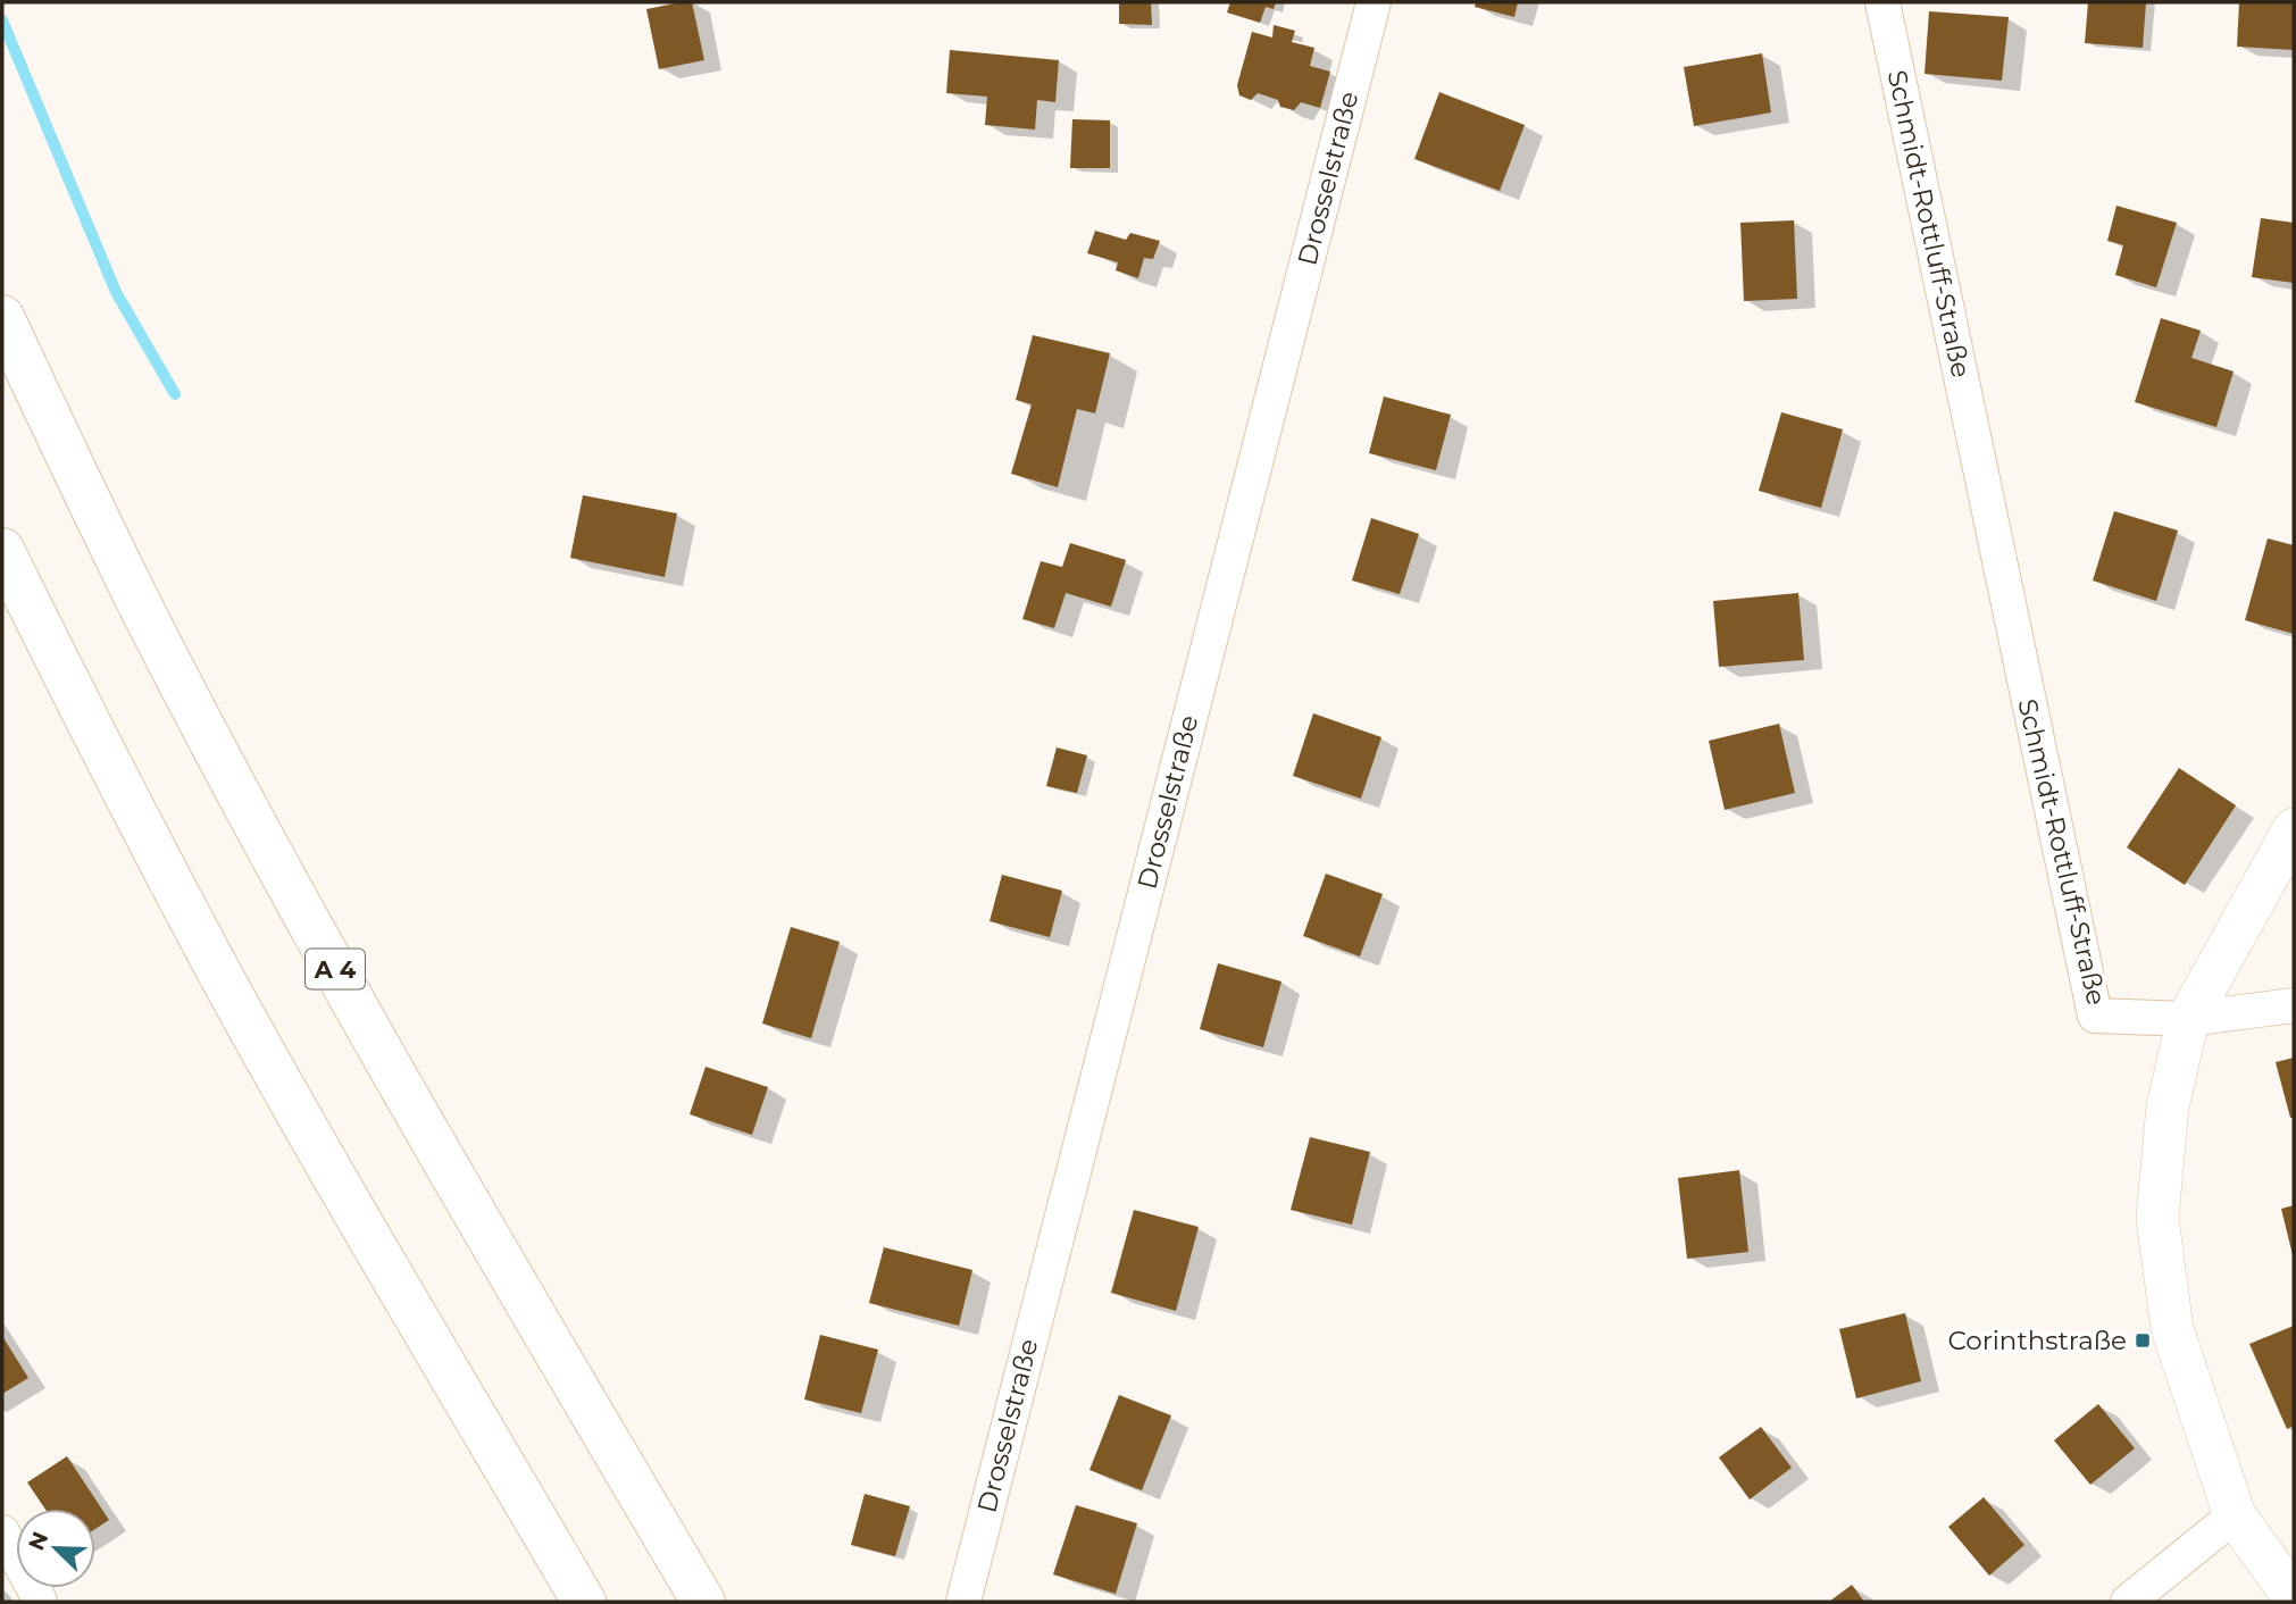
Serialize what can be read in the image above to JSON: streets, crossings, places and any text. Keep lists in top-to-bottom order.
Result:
{
  "streets": {
    "highway": ["A 4"],
    "street": ["Drosselstraße", "Schmidt-Rottluff-Straße"]
  },
  "places": {
    "transit": ["Corinthstraße"]
  },
  "north": "top left"
}
